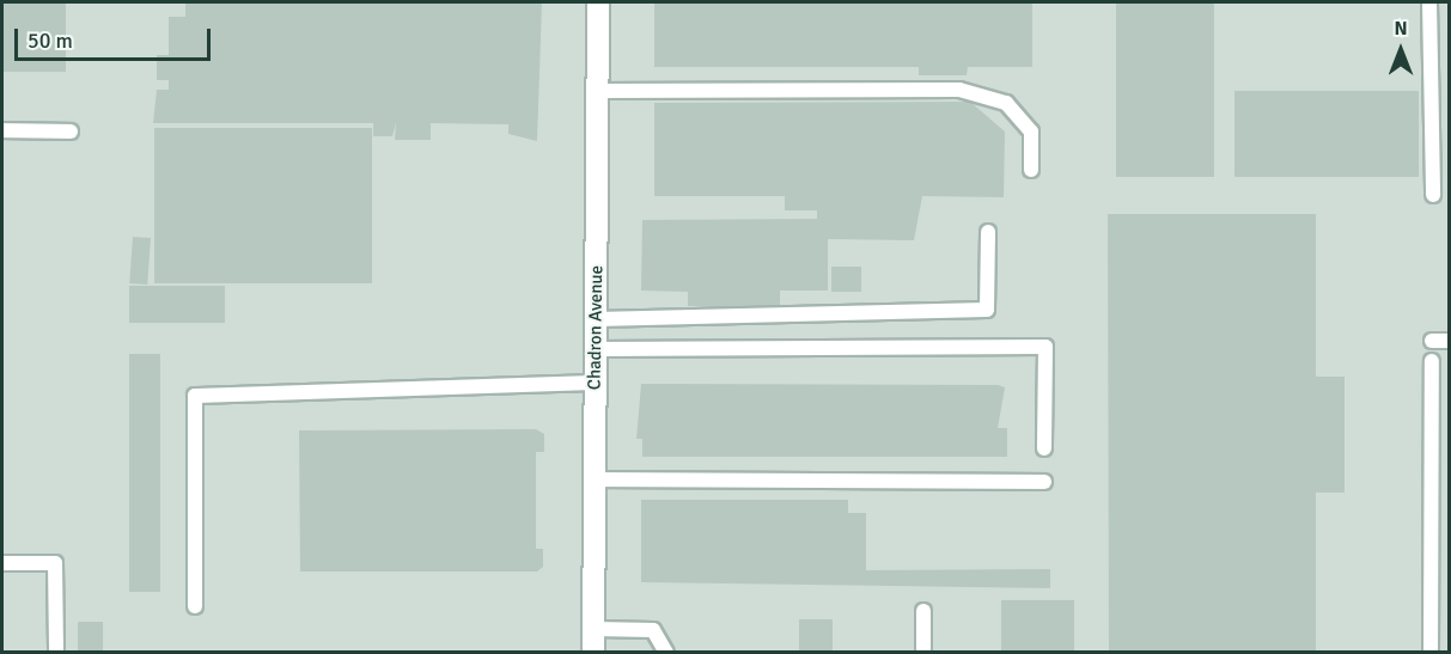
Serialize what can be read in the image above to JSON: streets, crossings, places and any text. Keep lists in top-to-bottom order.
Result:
{
  "streets": {
    "street": ["Chadron Avenue"]
  },
  "scale_bar": "50 m",
  "north": "top"
}
